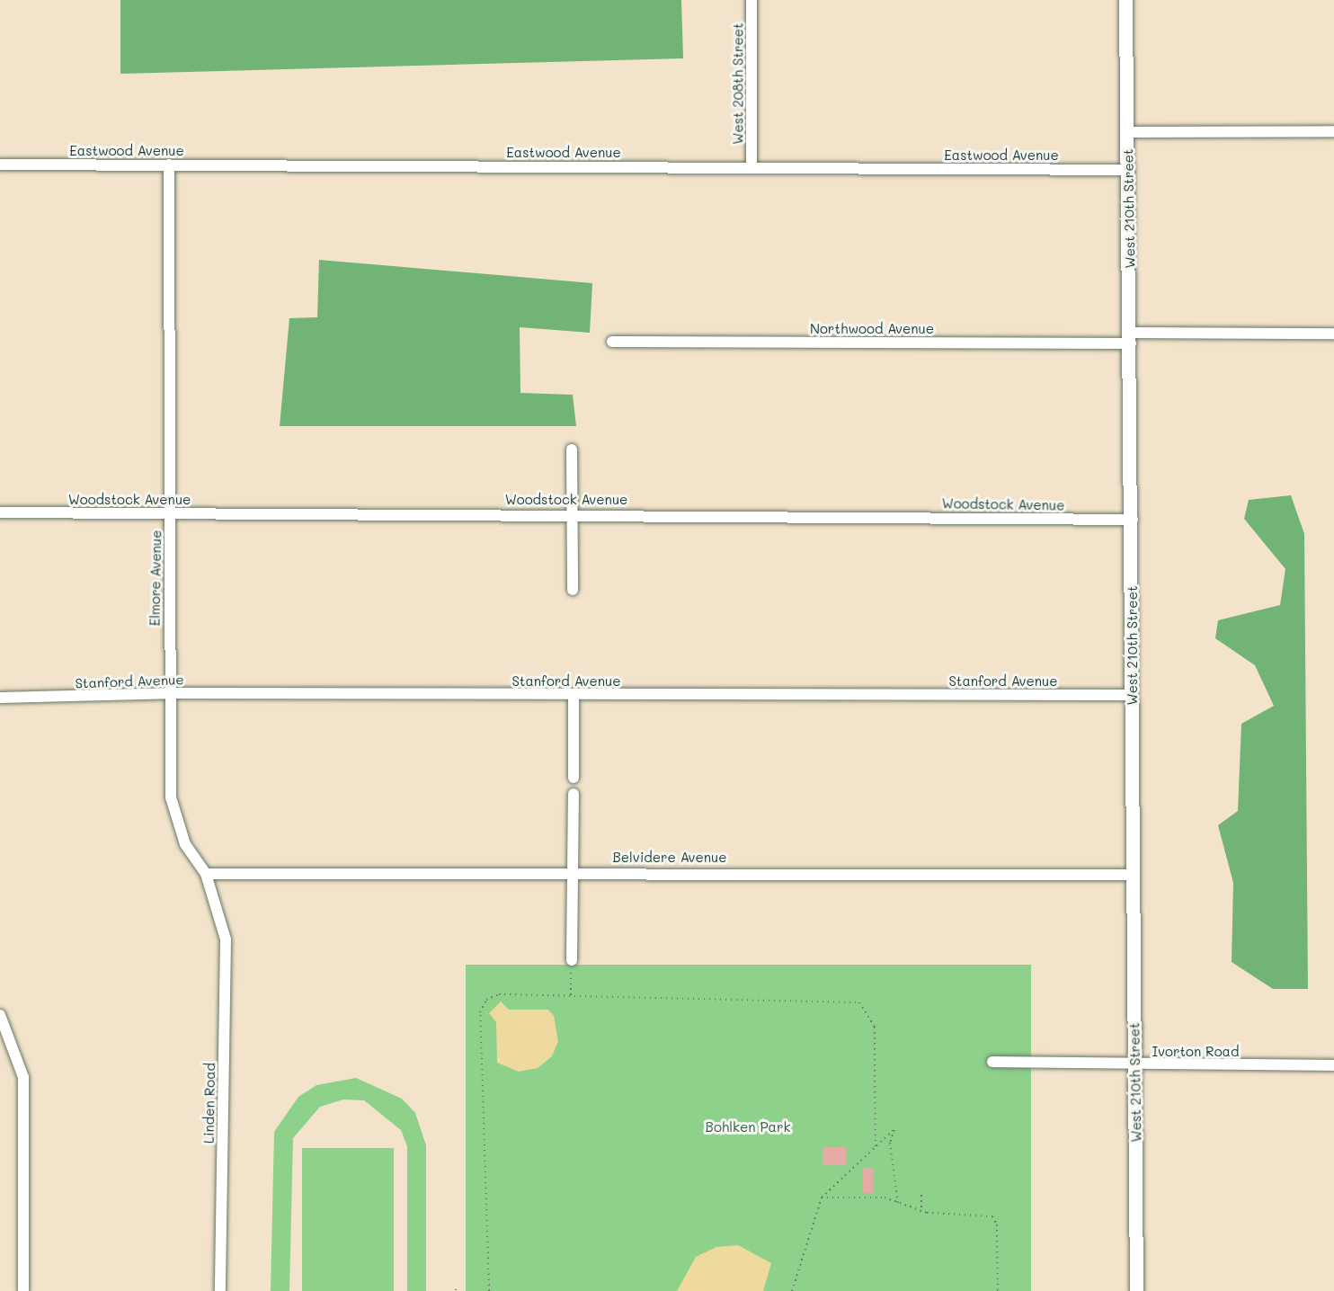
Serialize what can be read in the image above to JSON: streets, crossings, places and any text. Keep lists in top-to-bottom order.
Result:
{
  "streets": {
    "street": [
      "West 208th Street",
      "Eastwood Avenue",
      "West 210th Street",
      "Northwood Avenue",
      "Woodstock Avenue",
      "Elmore Avenue",
      "Stanford Avenue",
      "Belvidere Avenue",
      "Ivorton Road",
      "Linden Road"
    ]
  },
  "crossings": [
    ["West 208th Street", "Eastwood Avenue"],
    ["Eastwood Avenue", "West 210th Street"],
    ["Eastwood Avenue", "Elmore Avenue"],
    ["West 210th Street", "Northwood Avenue"],
    ["West 210th Street", "Woodstock Avenue"],
    ["West 210th Street", "Stanford Avenue"],
    ["West 210th Street", "Belvidere Avenue"],
    ["West 210th Street", "Ivorton Road"],
    ["Woodstock Avenue", "Elmore Avenue"],
    ["Elmore Avenue", "Stanford Avenue"],
    ["Elmore Avenue", "Belvidere Avenue"],
    ["Elmore Avenue", "Linden Road"]
  ],
  "parks": ["Bohlken Park"]
}
